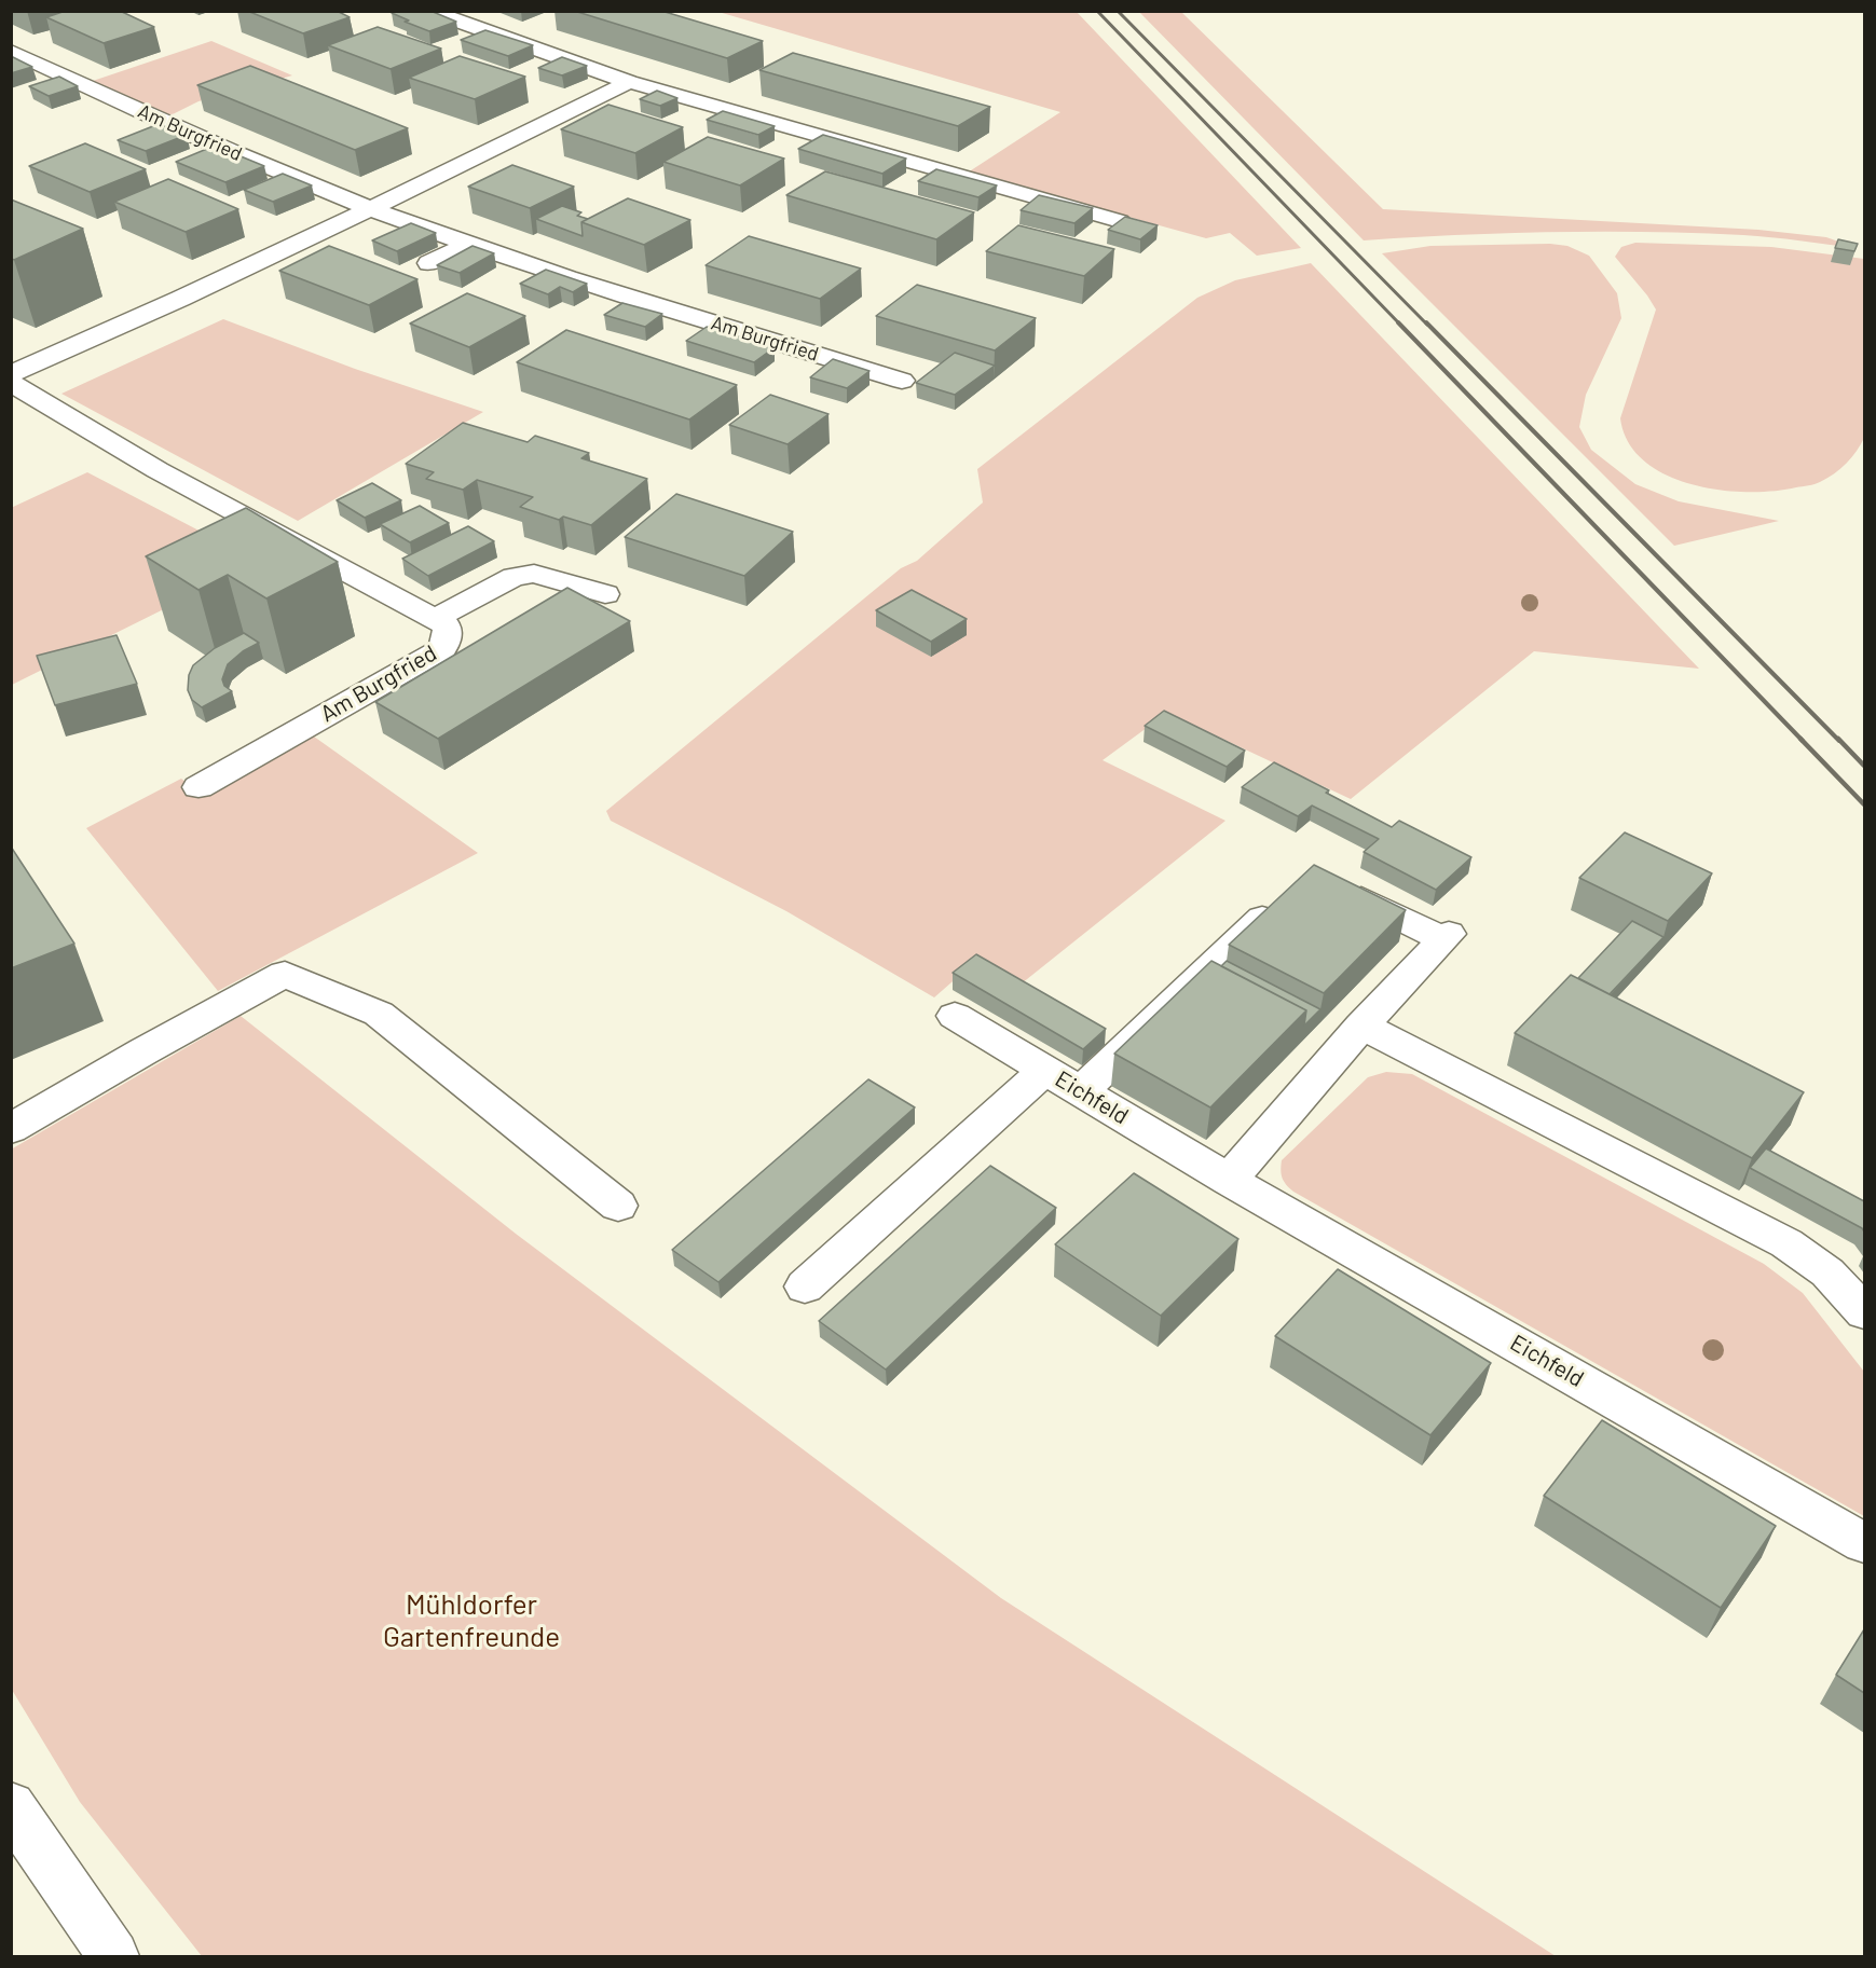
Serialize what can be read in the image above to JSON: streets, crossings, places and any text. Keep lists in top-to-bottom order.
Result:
{
  "streets": {
    "street": ["Am Burgfried", "Eichfeld"]
  },
  "parks": ["Mühldorfer Gartenfreunde"]
}
